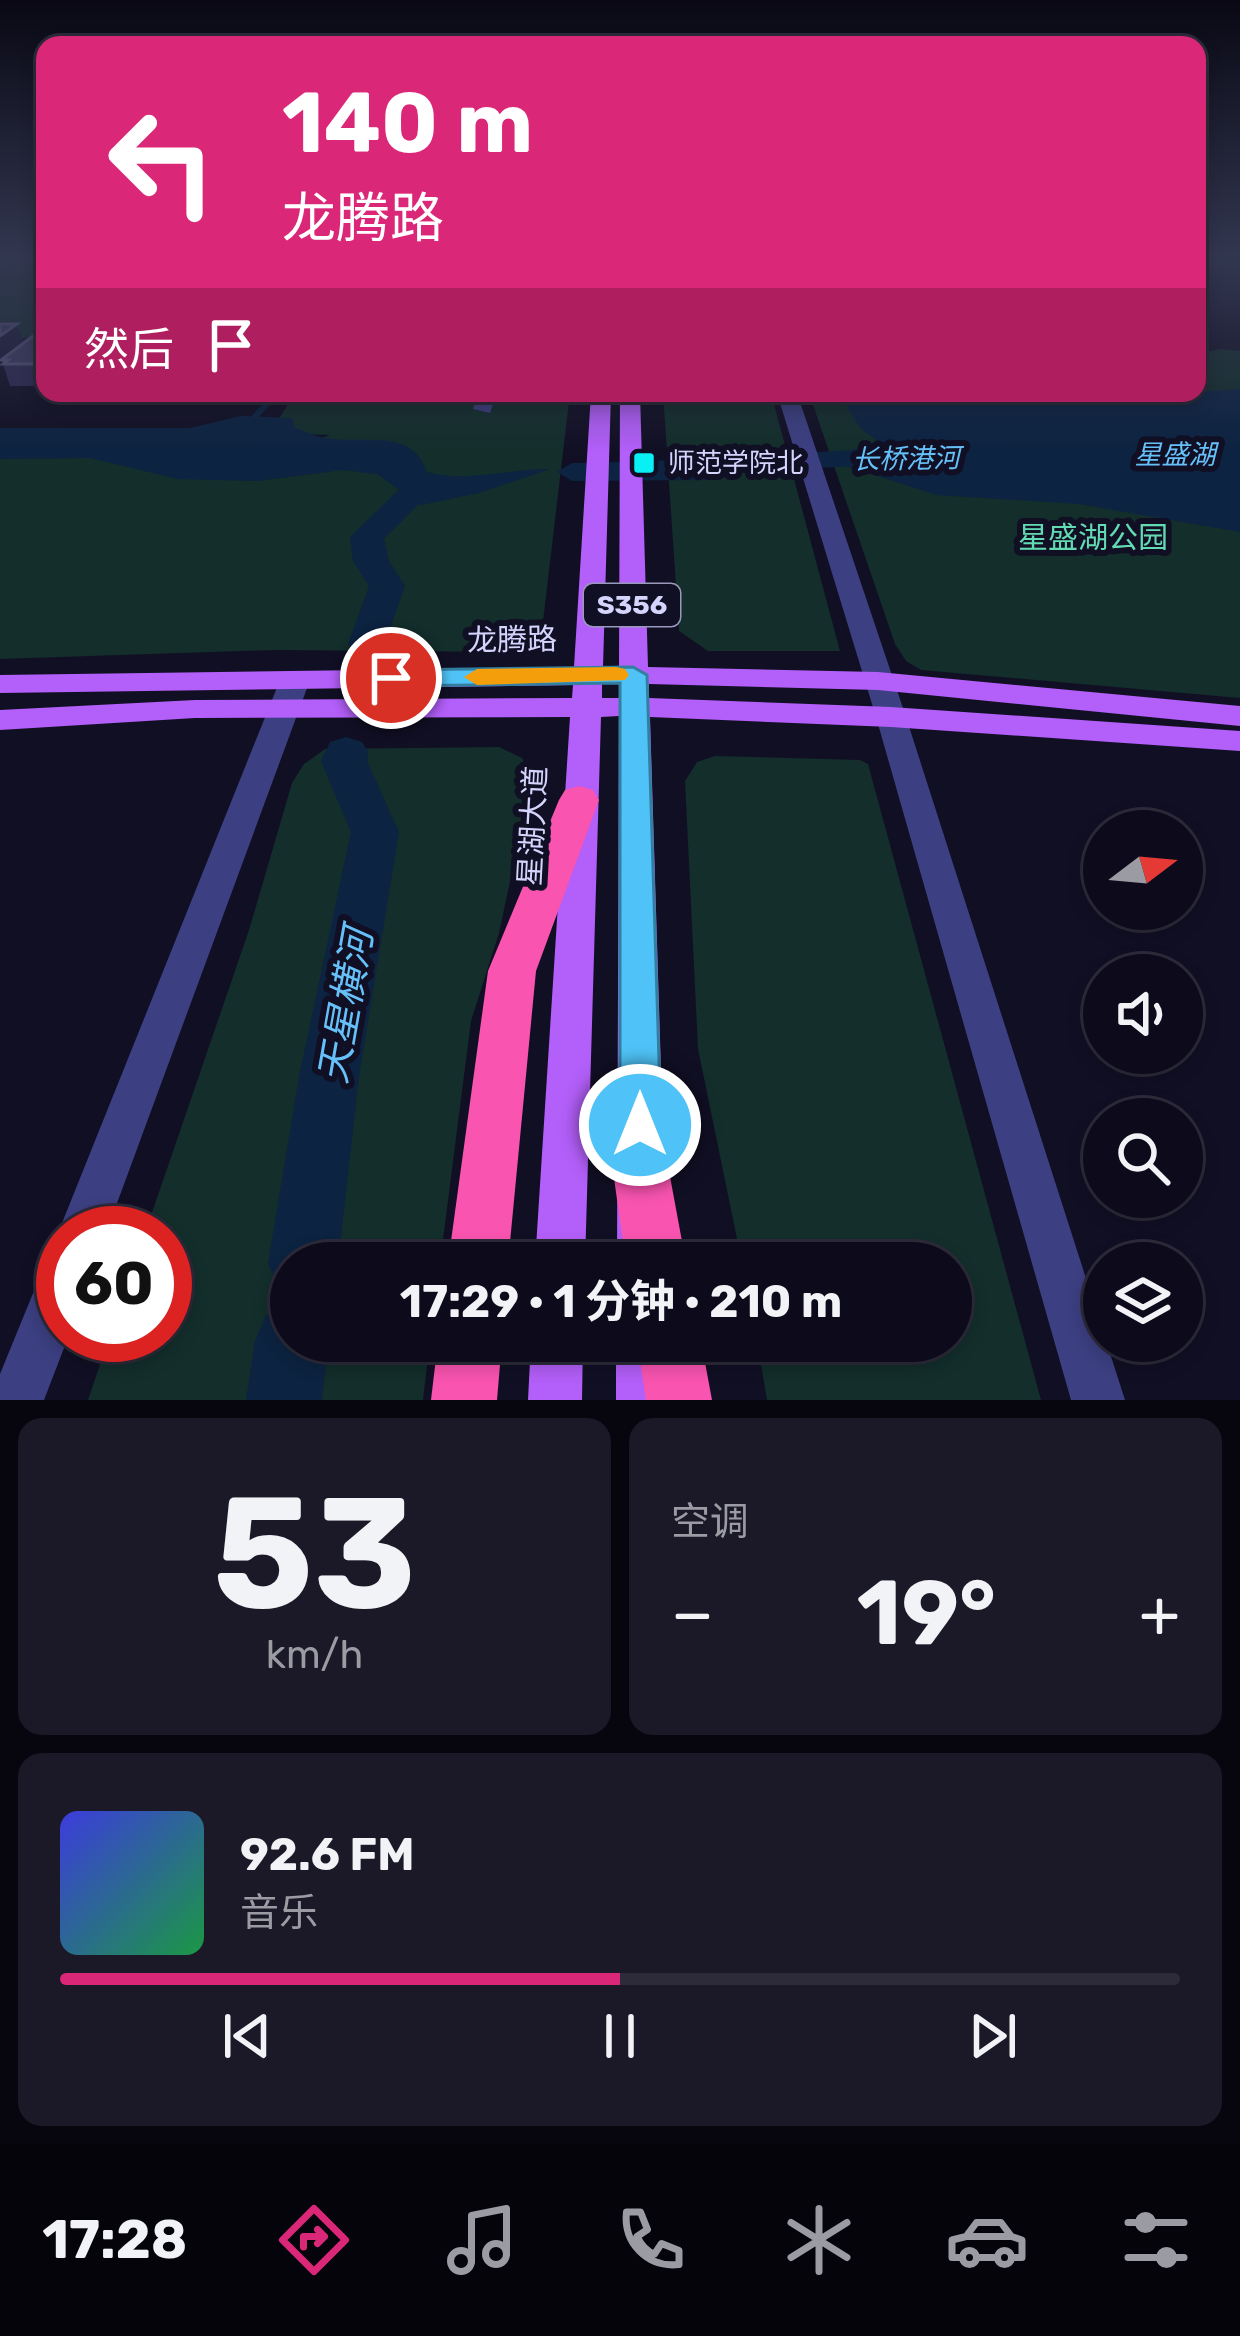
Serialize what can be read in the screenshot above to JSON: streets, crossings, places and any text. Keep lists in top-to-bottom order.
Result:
{
  "streets": {
    "main road": ["S356", "龙腾路", "星湖大道"]
  },
  "crossings": [
    ["S356", "龙腾路"],
    ["龙腾路", "星湖大道"]
  ],
  "water": ["星盛湖", "长桥港河", "天星横河"],
  "parks": ["星盛湖公园"],
  "places": {
    "transit": ["师范学院北"]
  },
  "north": "right",
  "page": {
    "turn": ["140 m", "龙腾路"],
    "then": "然后",
    "limit": "60",
    "trip": "17:29 · 1 分钟 · 210 m",
    "tile": [
      ["53", "km/h"],
      "空调"
    ],
    "heat": ["−", "19°", "+"],
    "song": ["92.6 FM", "音乐"],
    "tabs": "17:28"
  }
}
